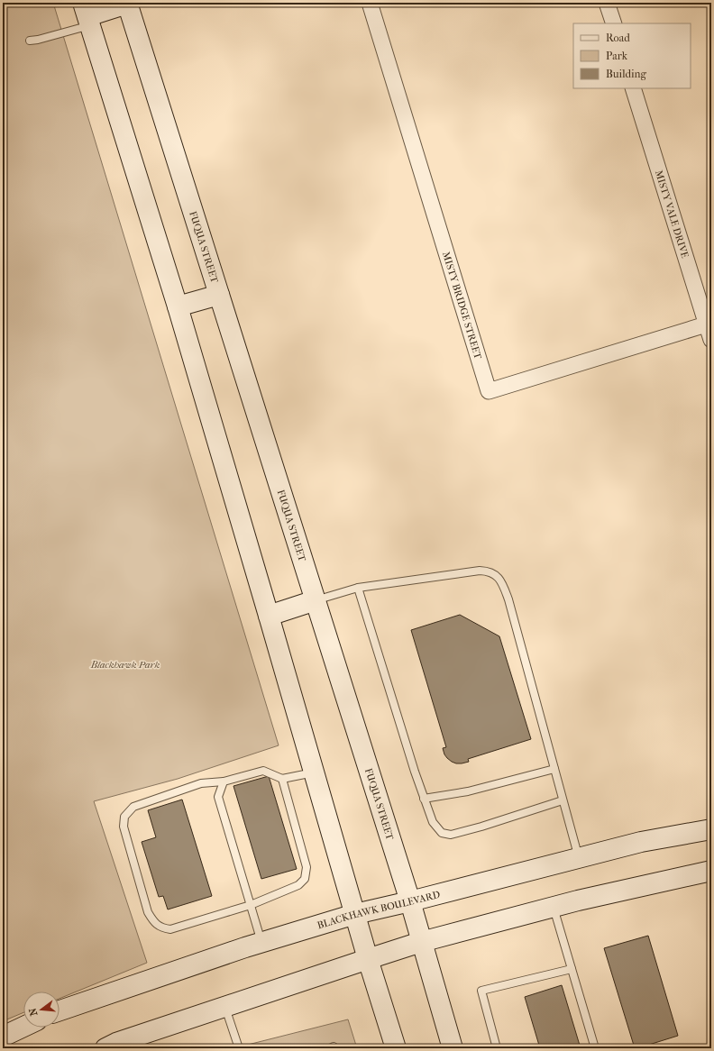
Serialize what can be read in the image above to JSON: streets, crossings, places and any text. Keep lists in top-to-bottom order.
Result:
{
  "streets": {
    "main road": ["FUQUA STREET", "BLACKHAWK BOULEVARD"],
    "street": ["MISTY VALE DRIVE", "MISTY BRIDGE STREET"]
  },
  "crossings": [
    ["MISTY VALE DRIVE", "MISTY BRIDGE STREET"],
    ["FUQUA STREET", "BLACKHAWK BOULEVARD"]
  ],
  "parks": ["Blackhawk Park"],
  "legend": ["Road", "Park", "Building"],
  "north": "left"
}
